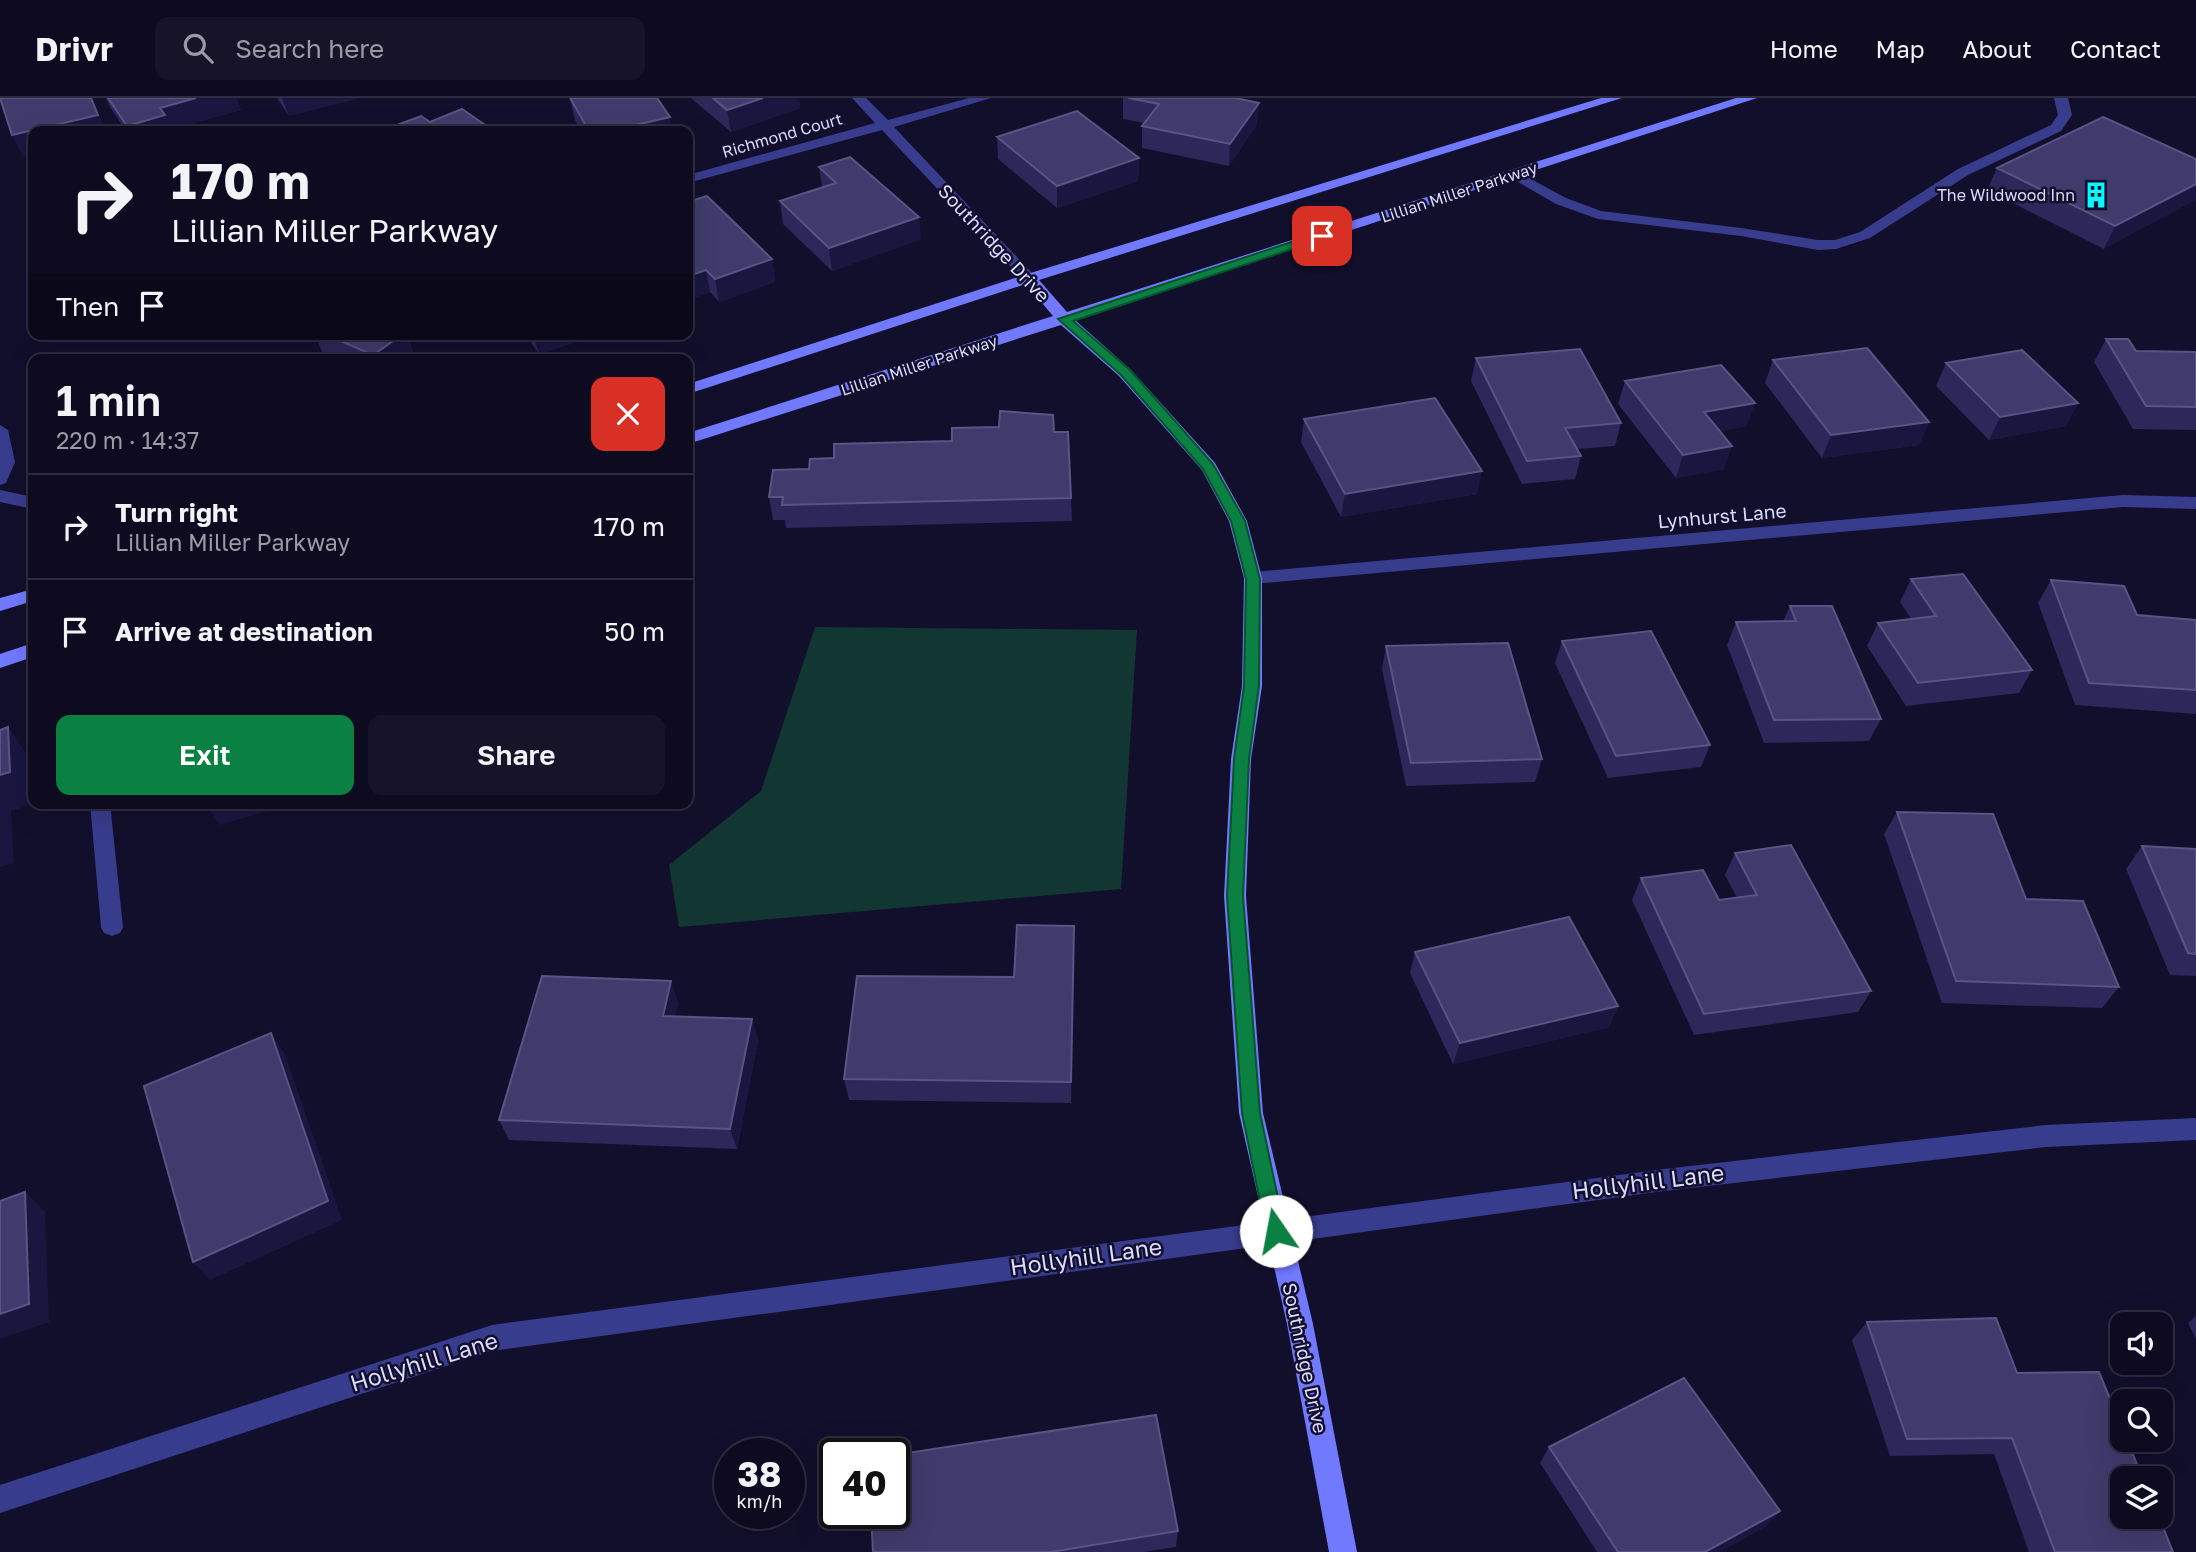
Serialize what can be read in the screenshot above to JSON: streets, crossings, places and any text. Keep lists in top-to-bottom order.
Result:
{
  "streets": {
    "main road": ["Lillian Miller Parkway", "Southridge Drive"],
    "street": ["Richmond Court", "Lynhurst Lane", "Hollyhill Lane"]
  },
  "crossings": [
    ["Richmond Court", "Southridge Drive"],
    ["Lillian Miller Parkway", "Southridge Drive"],
    ["Southridge Drive", "Lynhurst Lane"],
    ["Southridge Drive", "Hollyhill Lane"]
  ],
  "places": {
    "building": ["The Wildwood Inn"]
  },
  "page": {
    "header": "Drivr",
    "search": "Search here",
    "nav": [
      "Home",
      "Map",
      "About",
      "Contact"
    ],
    "turn": ["170 m", "Lillian Miller Parkway"],
    "then": "Then",
    "heading": ["1 min", "220 m · 14:37"],
    "list": [
      {
        "name": "Turn right",
        "note": "Lillian Miller Parkway",
        "value": "170 m"
      },
      {
        "name": "Arrive at destination",
        "value": "50 m"
      }
    ],
    "buttons": ["Exit", "Share"],
    "speed": "38 km/h",
    "limit": "40"
  }
}
